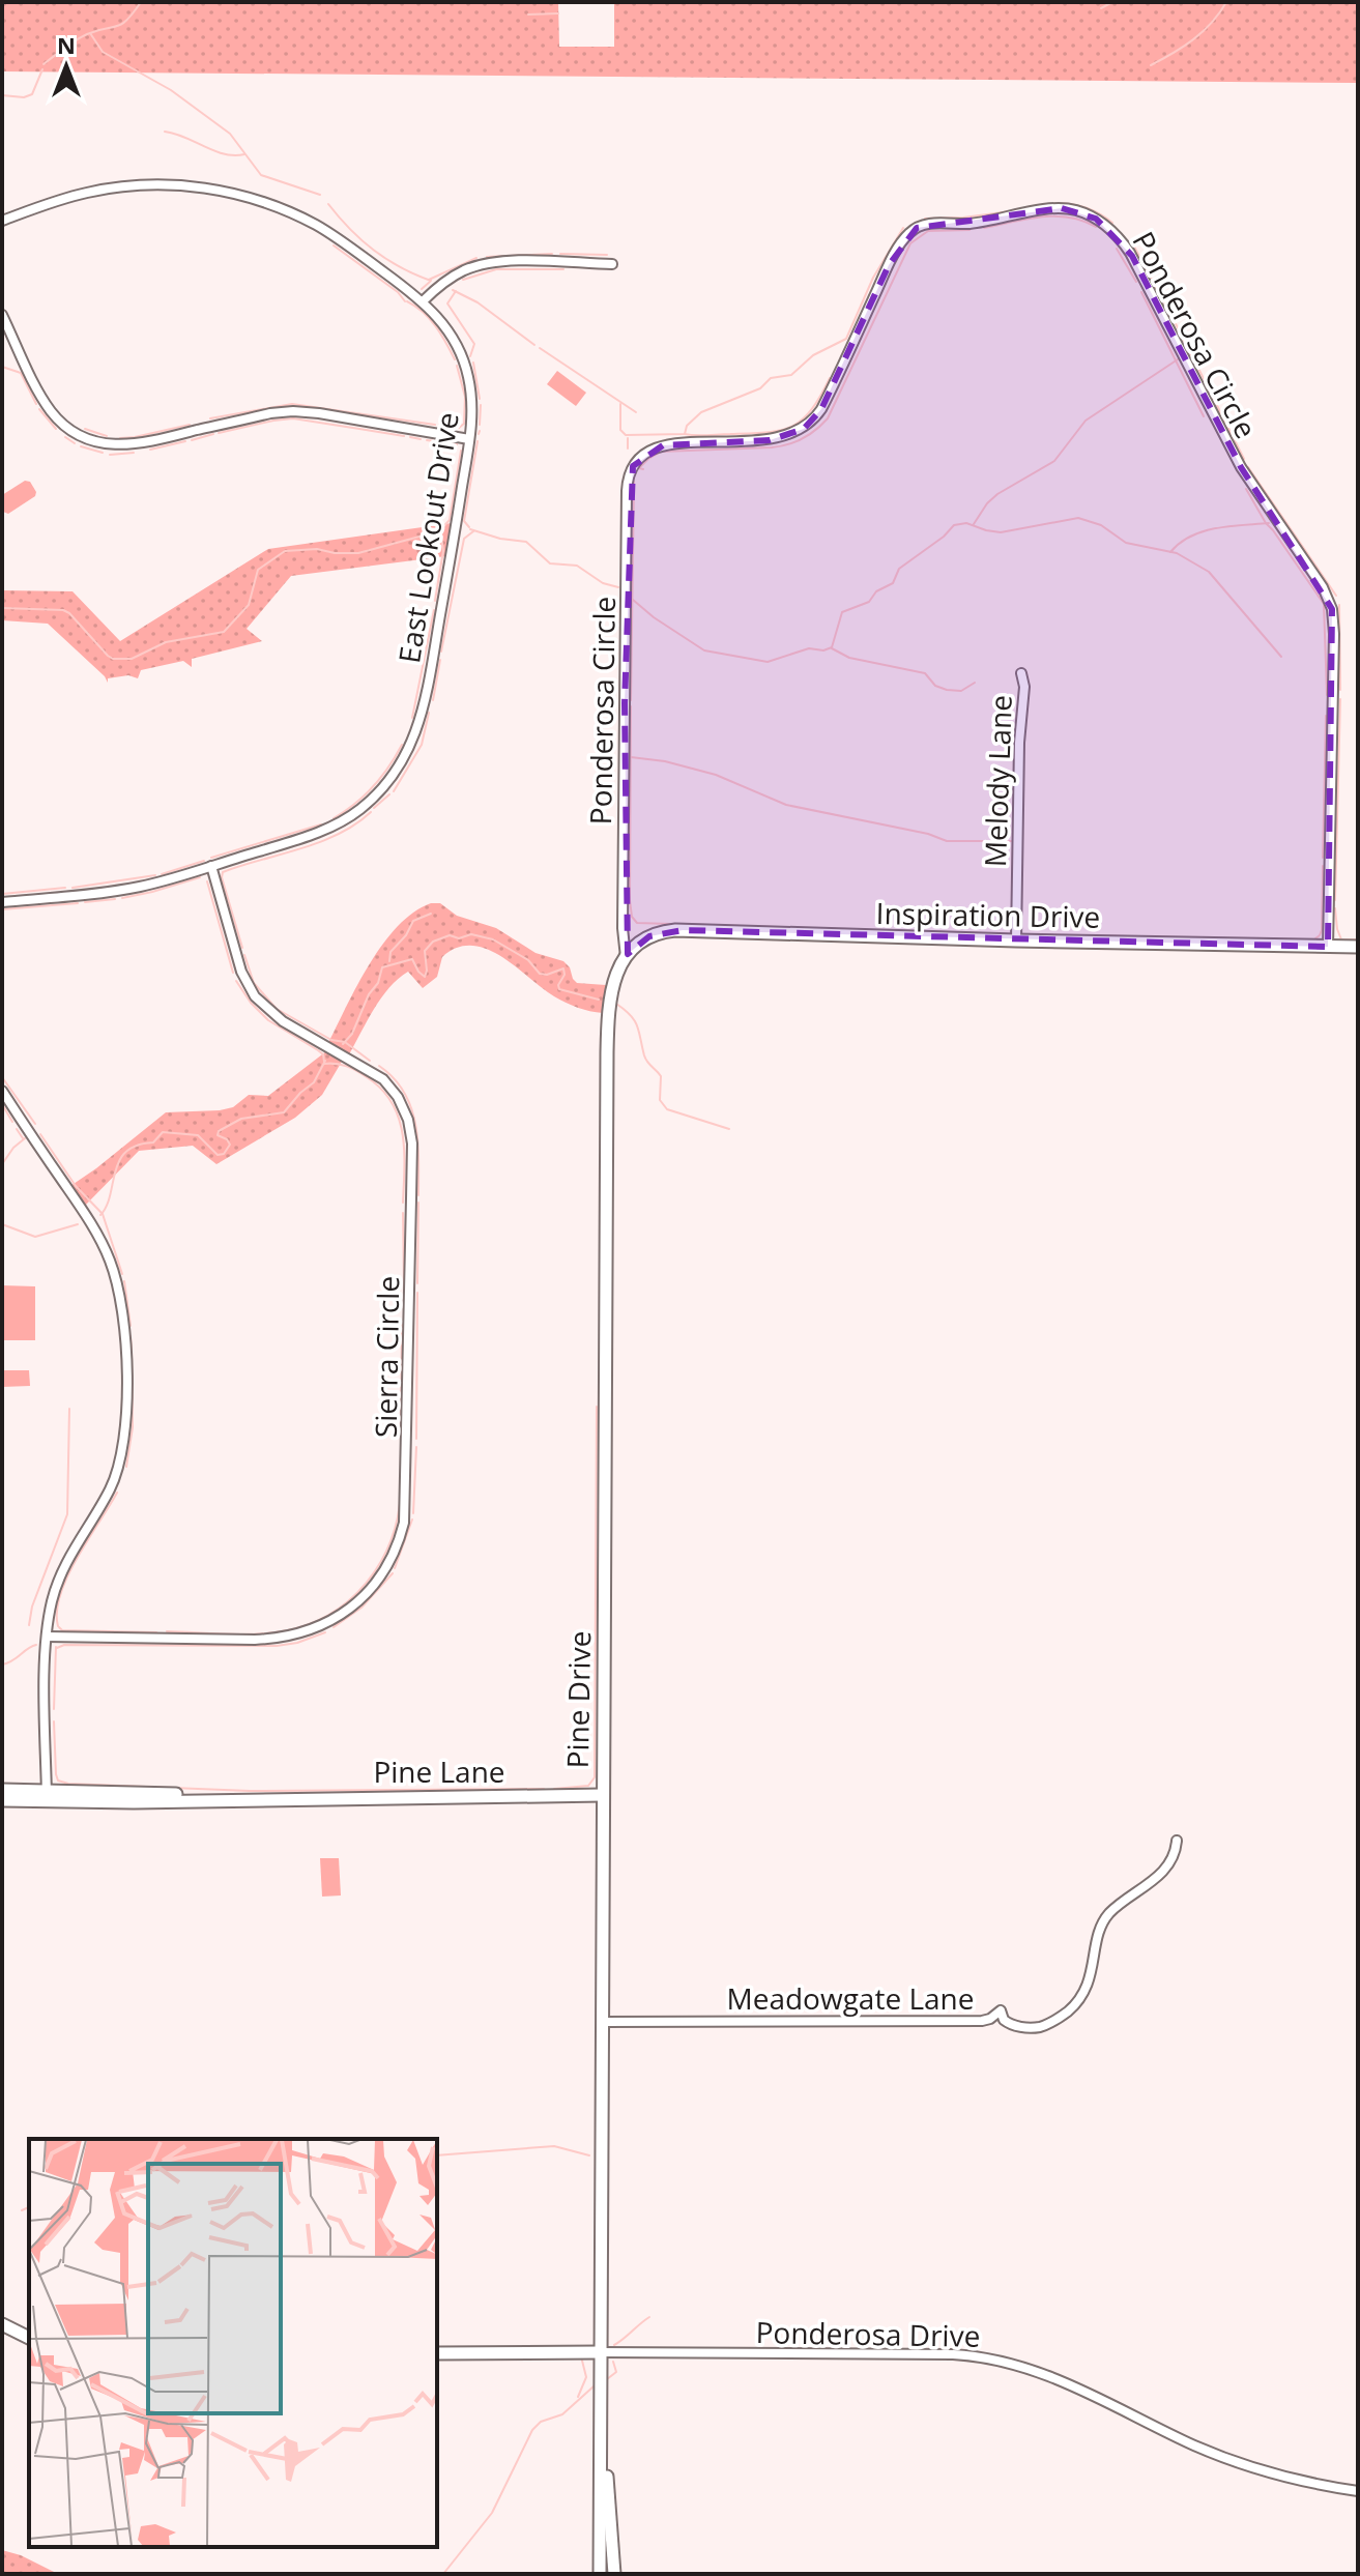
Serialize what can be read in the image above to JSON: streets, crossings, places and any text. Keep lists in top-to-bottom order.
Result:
{
  "streets": {
    "main road": ["Inspiration Drive", "Pine Drive", "Pine Lane"],
    "street": [
      "Ponderosa Circle",
      "East Lookout Drive",
      "Melody Lane",
      "Sierra Circle",
      "Meadowgate Lane",
      "Ponderosa Drive"
    ]
  },
  "crossings": [
    ["Ponderosa Circle", "Inspiration Drive"],
    ["Ponderosa Circle", "Pine Drive"],
    ["East Lookout Drive", "Sierra Circle"],
    ["Melody Lane", "Inspiration Drive"],
    ["Inspiration Drive", "Pine Drive"],
    ["Pine Drive", "Pine Lane"],
    ["Pine Drive", "Meadowgate Lane"],
    ["Pine Drive", "Ponderosa Drive"]
  ],
  "north": "top"
}
